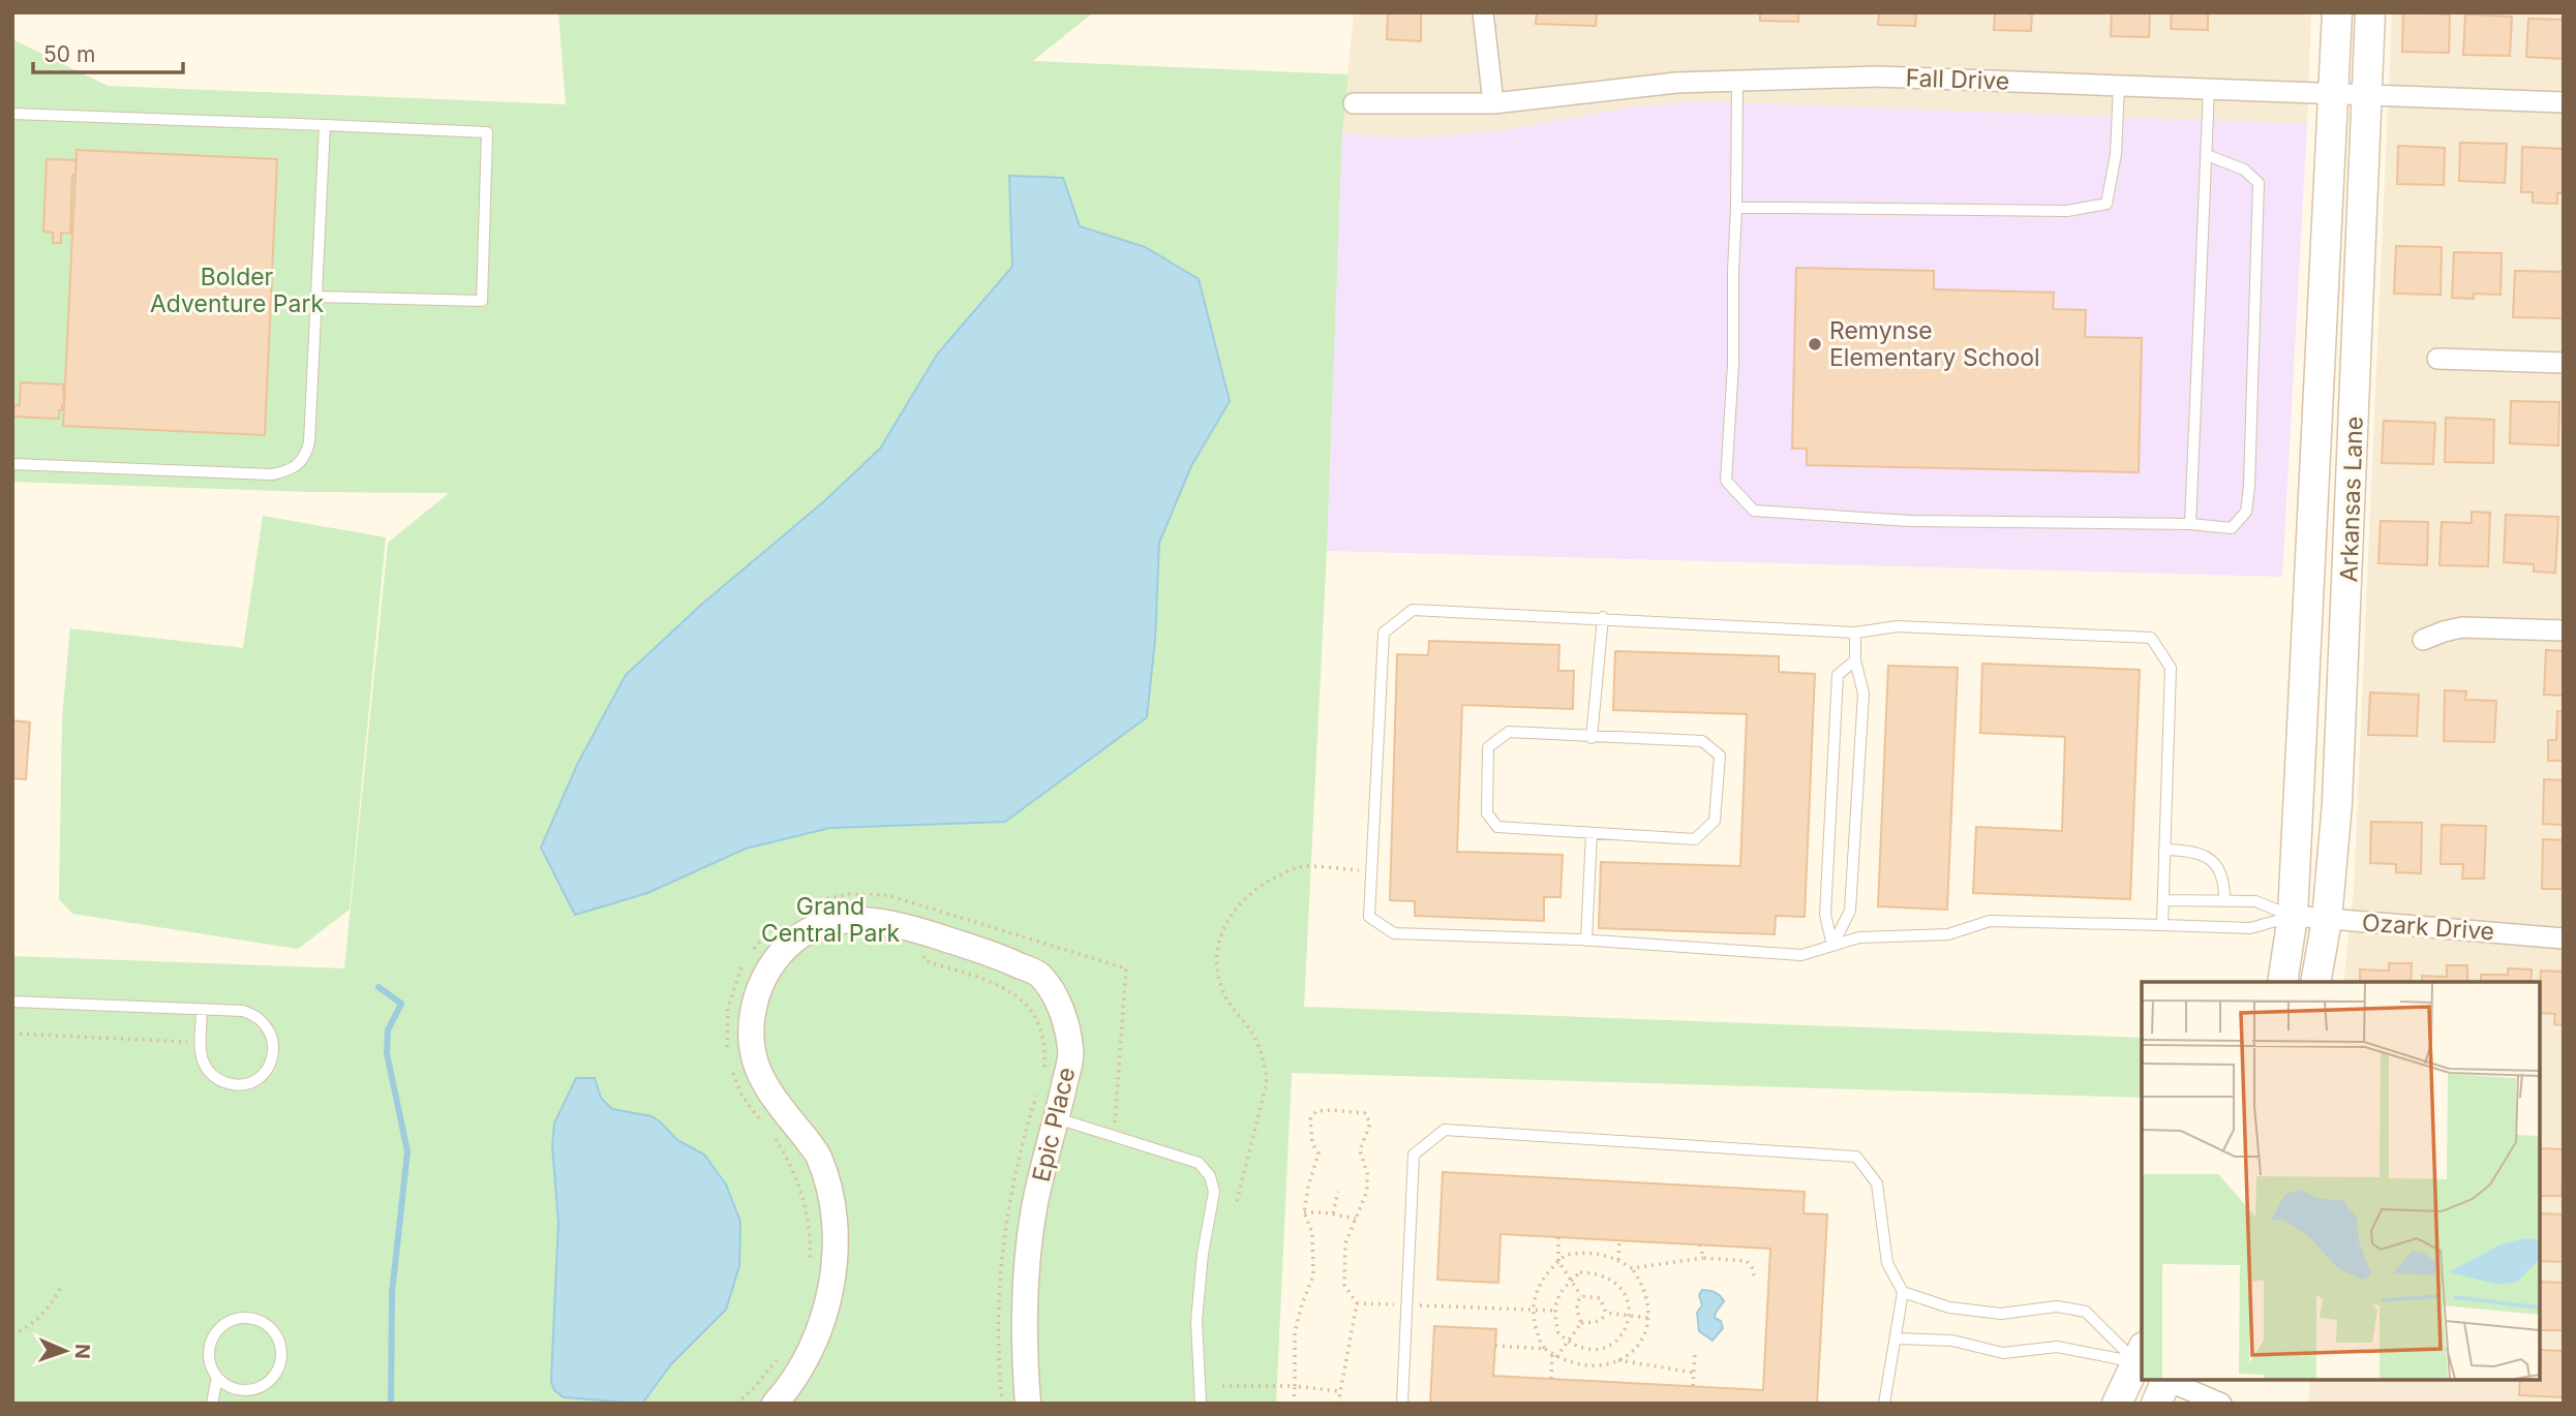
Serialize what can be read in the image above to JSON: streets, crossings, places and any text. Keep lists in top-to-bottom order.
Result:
{
  "streets": {
    "main road": ["Arkansas Lane"],
    "street": ["Fall Drive", "Ozark Drive", "Epic Place"]
  },
  "crossings": [
    ["Fall Drive", "Arkansas Lane"],
    ["Arkansas Lane", "Ozark Drive"]
  ],
  "parks": ["Bolder Adventure Park", "Grand Central Park"],
  "places": ["Remynse Elementary School"],
  "scale_bar": "50 m",
  "north": "right"
}
